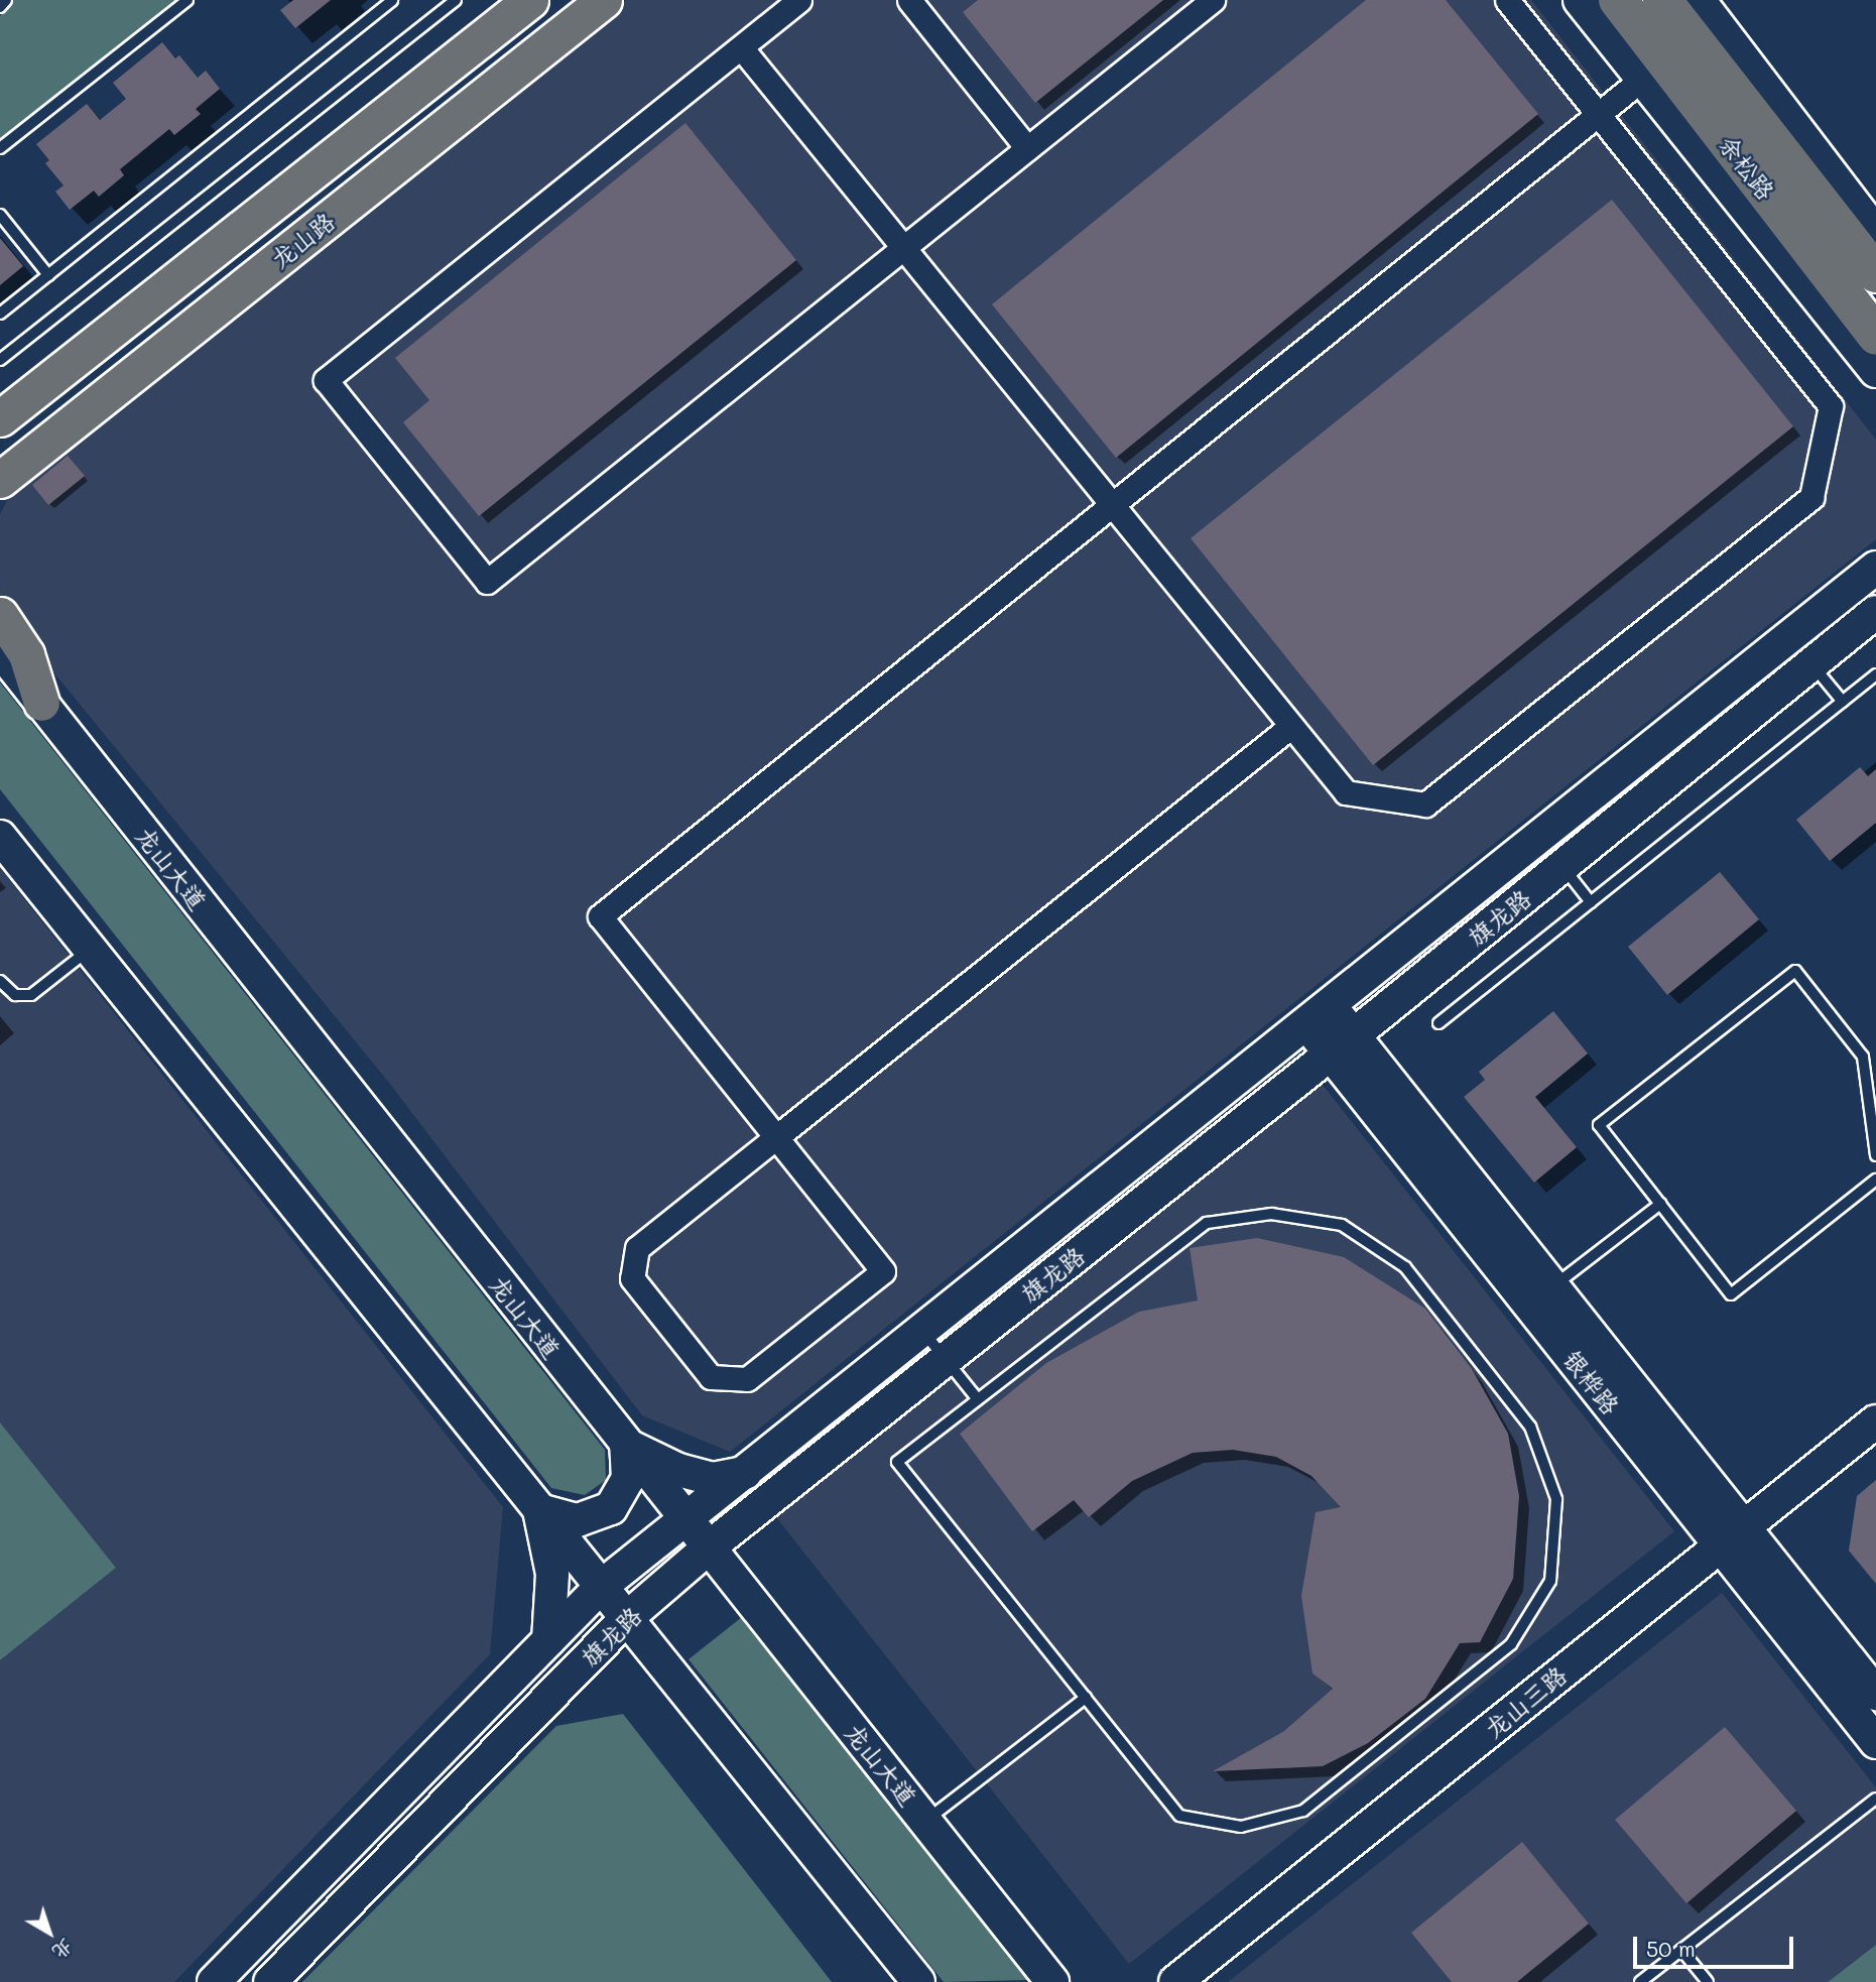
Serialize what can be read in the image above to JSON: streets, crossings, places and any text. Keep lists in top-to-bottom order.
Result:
{
  "streets": {
    "highway": ["余松路"],
    "main road": [
      "龙山路",
      "龙山大道",
      "旗龙路",
      "银桦路",
      "龙山三路"
    ]
  },
  "crossings": [
    ["龙山大道", "旗龙路"],
    ["旗龙路", "银桦路"],
    ["银桦路", "龙山三路"]
  ],
  "scale_bar": "50 m",
  "north": "bottom right"
}
